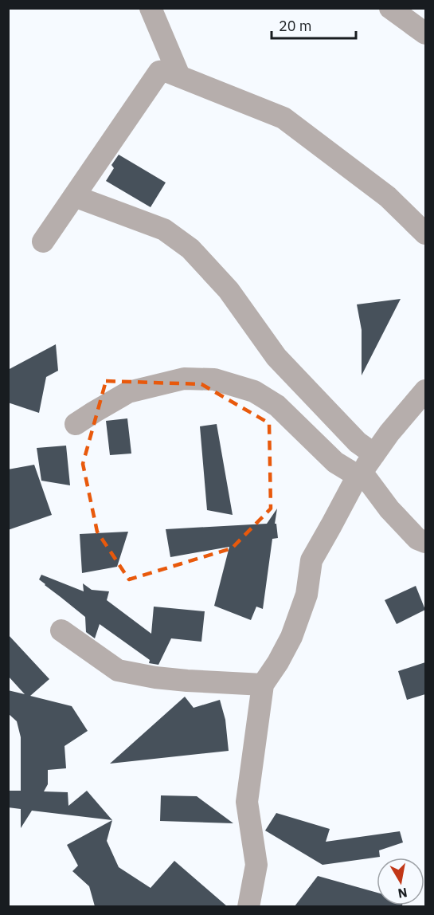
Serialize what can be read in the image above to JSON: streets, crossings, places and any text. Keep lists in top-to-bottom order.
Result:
{
  "scale_bar": "20 m",
  "north": "bottom"
}
